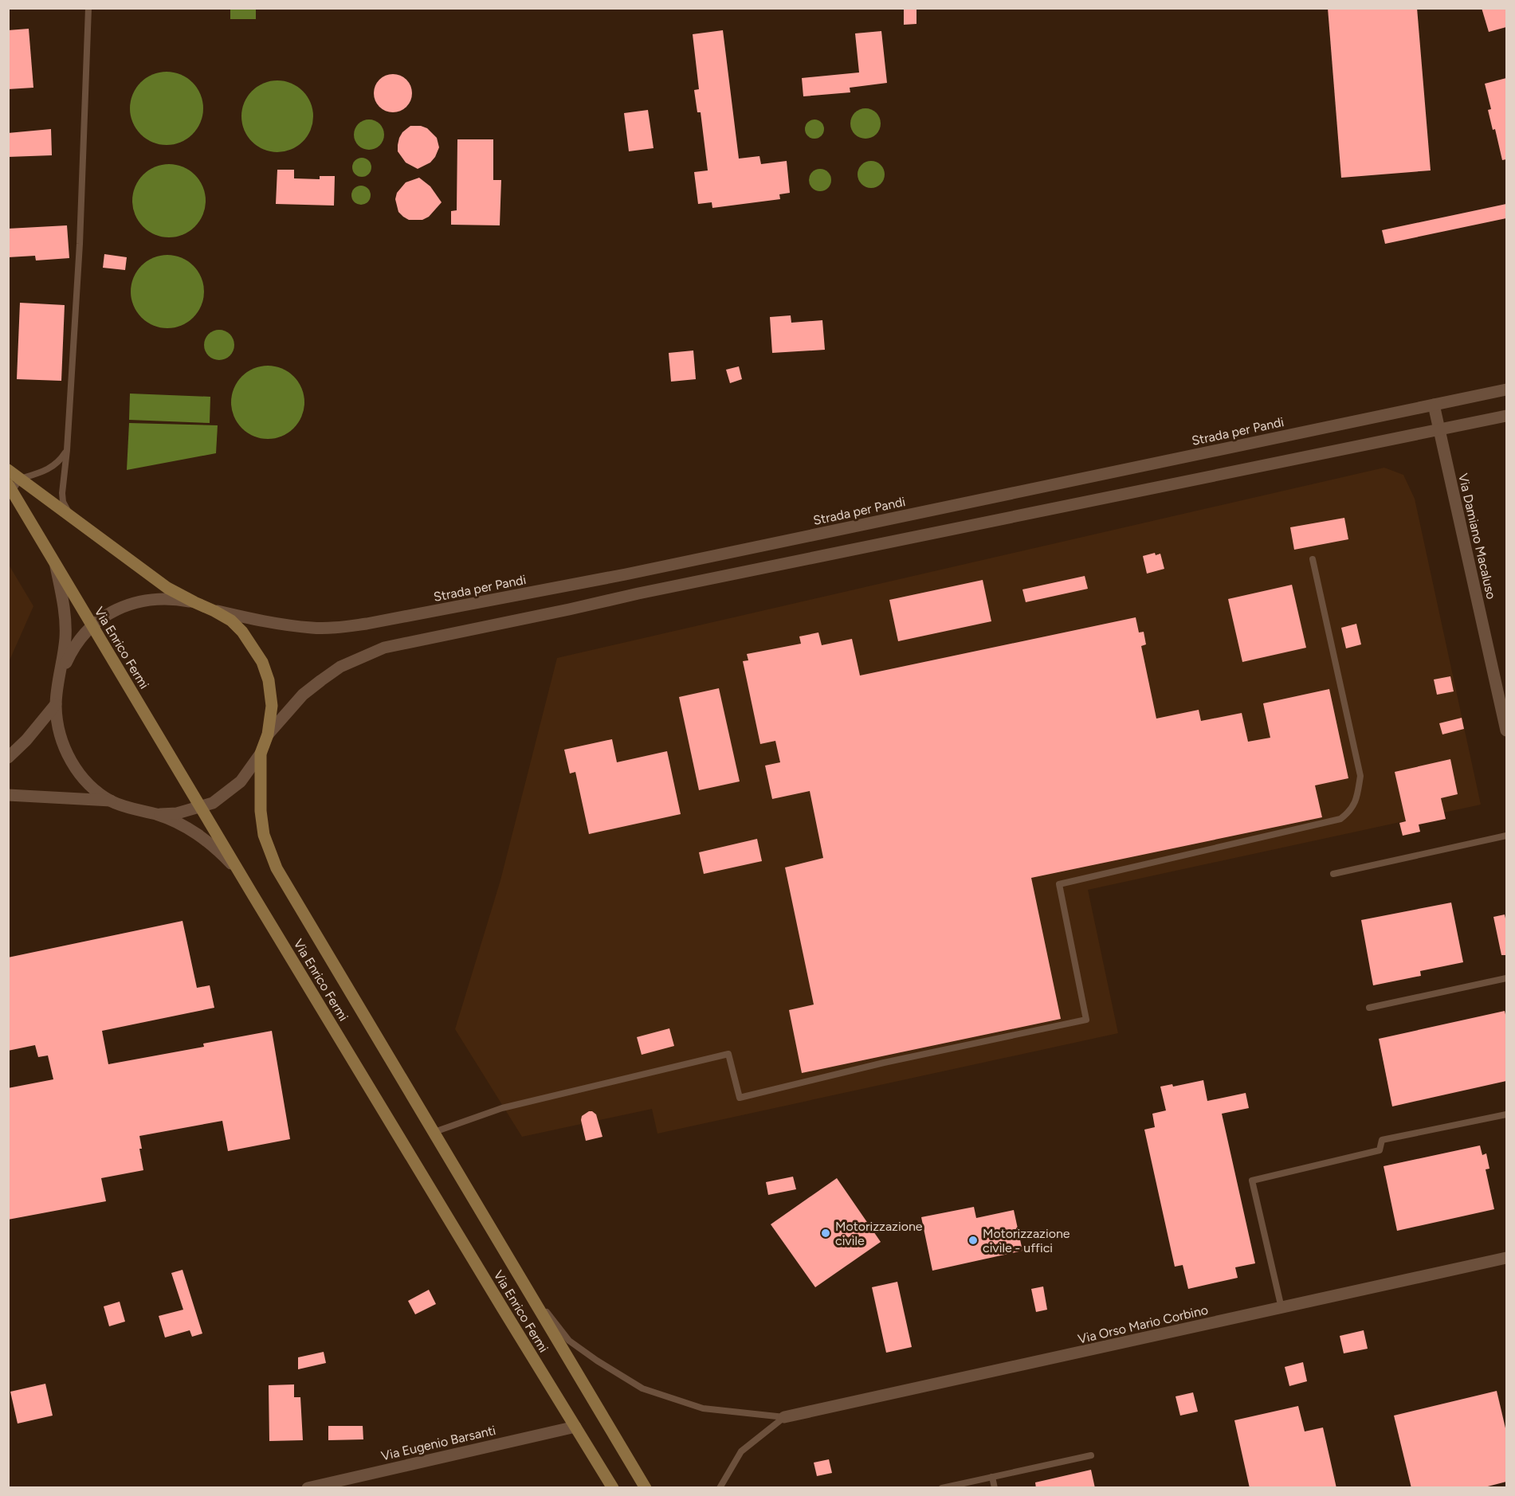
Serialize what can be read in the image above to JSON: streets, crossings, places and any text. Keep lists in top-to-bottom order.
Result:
{
  "streets": {
    "street": [
      "Strada per Pandi",
      "Via Damiano Macaluso",
      "Via Enrico Fermi",
      "Via Orso Mario Corbino",
      "Via Eugenio Barsanti"
    ]
  },
  "crossings": [
    ["Strada per Pandi", "Via Damiano Macaluso"],
    ["Via Enrico Fermi", "Via Eugenio Barsanti"]
  ],
  "places": ["Motorizzazione civile", "Motorizzazione civile - uffici"]
}
